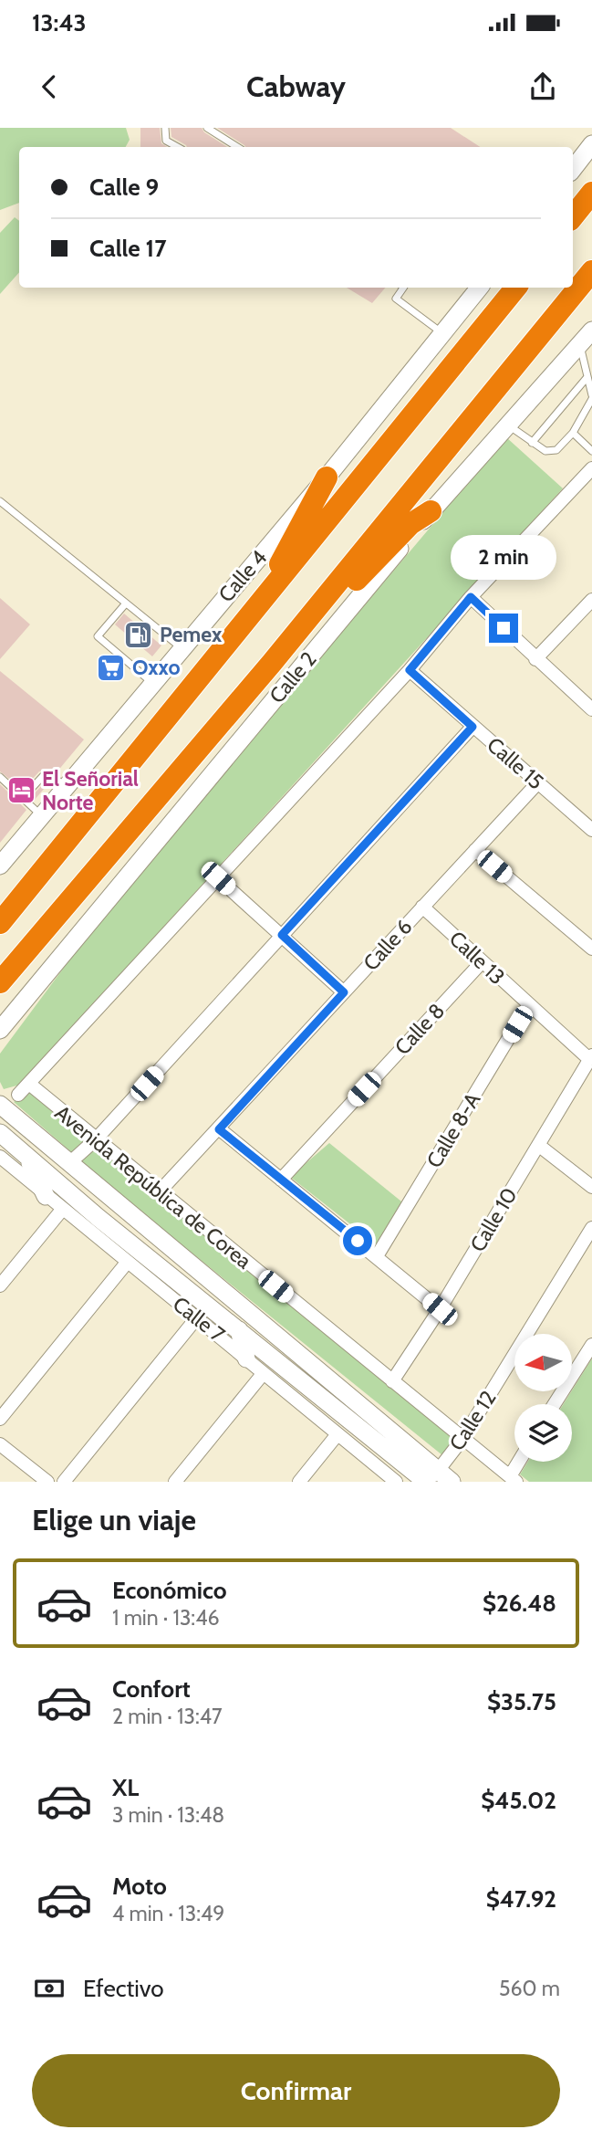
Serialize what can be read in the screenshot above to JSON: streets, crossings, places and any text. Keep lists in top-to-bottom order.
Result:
{
  "streets": {
    "main road": ["Calle 4", "Calle 2", "Avenida República de Corea"],
    "street": [
      "Calle 15",
      "Calle 6",
      "Calle 13",
      "Calle 8",
      "Calle 8-A",
      "Calle 10",
      "Calle 7",
      "Calle 12"
    ]
  },
  "crossings": [
    ["Calle 15", "Calle 6"],
    ["Calle 6", "Calle 13"],
    ["Calle 6", "Avenida República de Corea"],
    ["Calle 13", "Calle 8"],
    ["Calle 13", "Calle 8-A"],
    ["Calle 13", "Calle 10"],
    ["Avenida República de Corea", "Calle 10"],
    ["Avenida República de Corea", "Calle 12"]
  ],
  "places": {
    "fuel station": ["Pemex"],
    "supermarket": ["Oxxo"],
    "hotel": ["El Señorial Norte"]
  },
  "north": "left",
  "page": {
    "status": "13:43",
    "header": "Cabway",
    "banner": ["Calle 9", "Calle 17"],
    "bubble": "2 min",
    "heading": "Elige un viaje",
    "list": [
      {
        "name": "Económico",
        "note": "1 min · 13:46",
        "value": "$26.48"
      },
      {
        "name": "Confort",
        "note": "2 min · 13:47",
        "value": "$35.75"
      },
      {
        "name": "XL",
        "note": "3 min · 13:48",
        "value": "$45.02"
      },
      {
        "name": "Moto",
        "note": "4 min · 13:49",
        "value": "$47.92"
      }
    ],
    "pay": ["Efectivo", "560 m"],
    "buttons": "Confirmar"
  }
}
